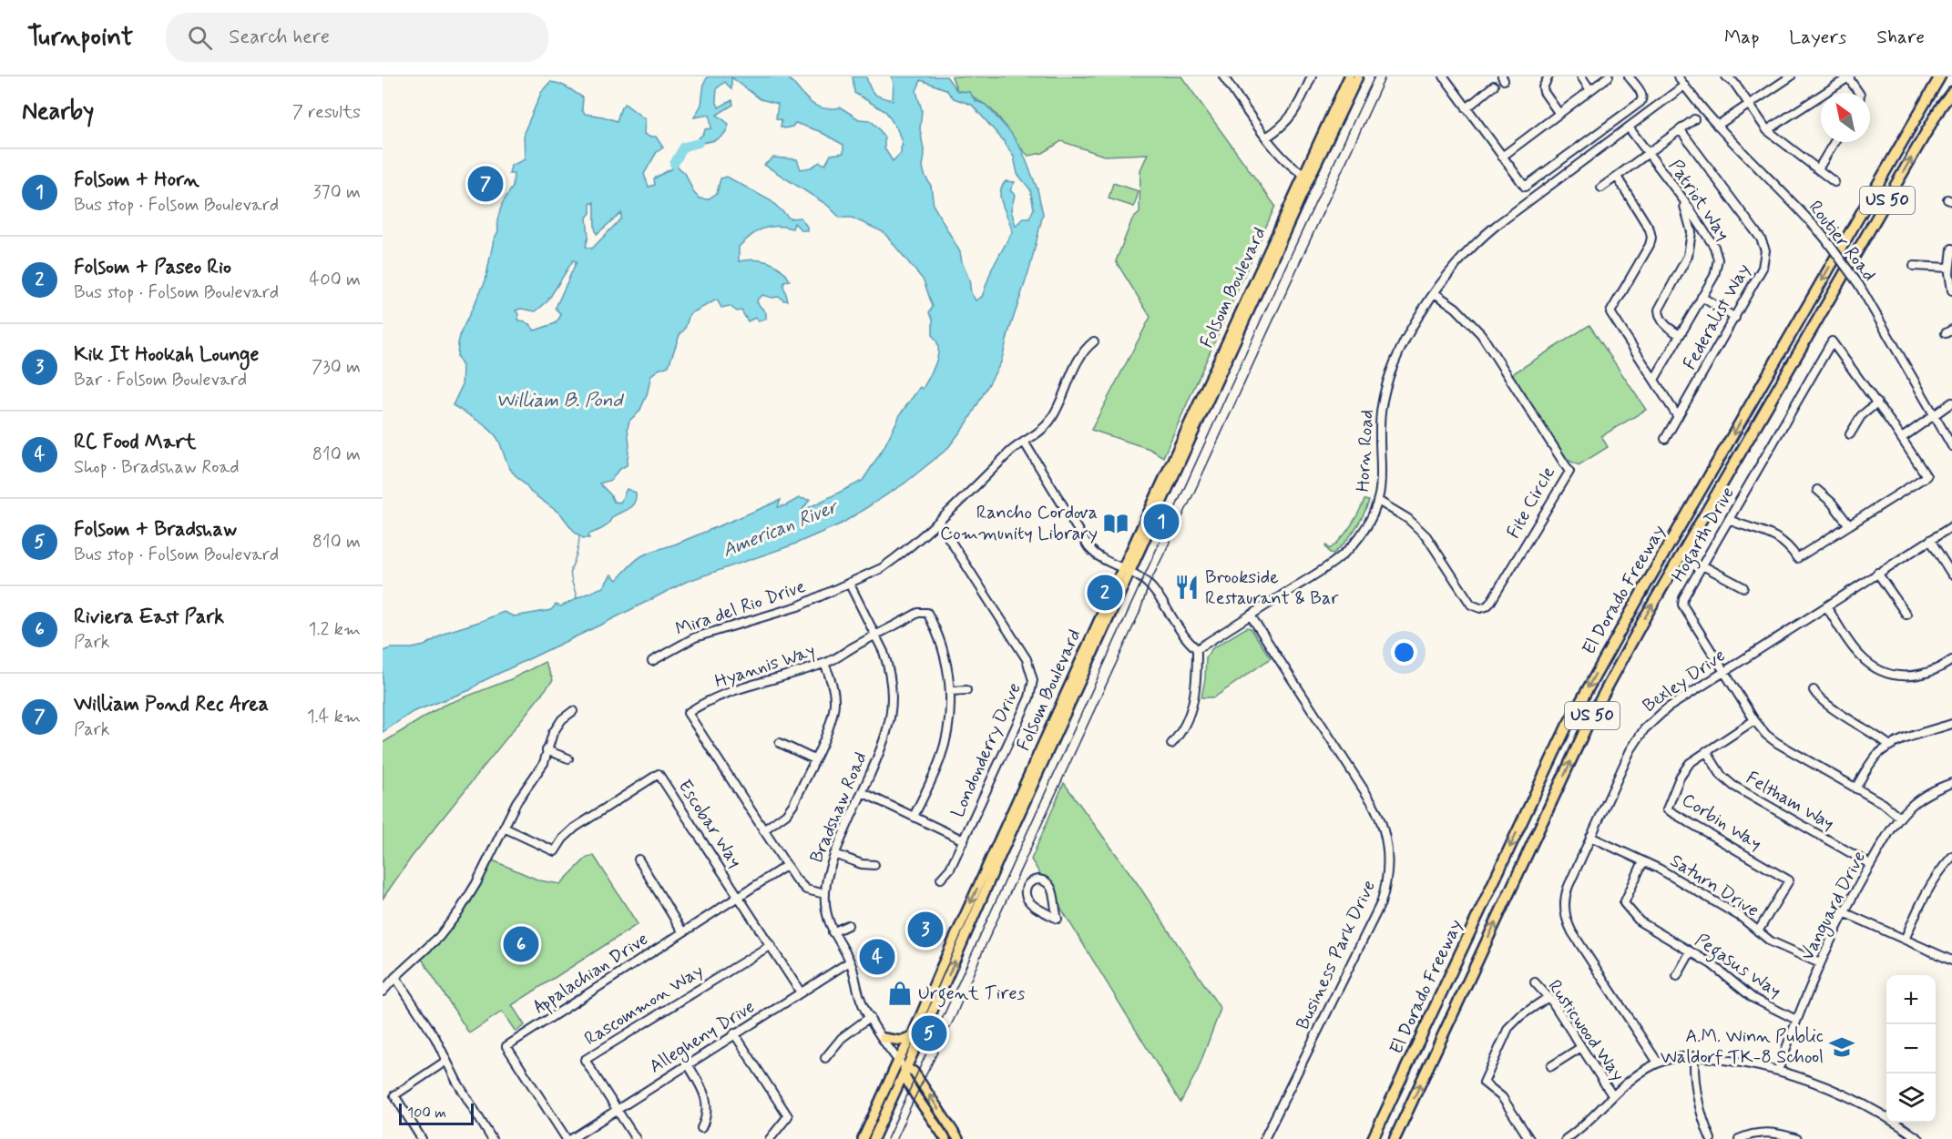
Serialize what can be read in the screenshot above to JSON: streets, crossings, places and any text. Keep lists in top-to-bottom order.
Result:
{
  "streets": {
    "highway": ["US 50", "El Dorado Freeway"],
    "main road": ["Folsom Boulevard", "Bradshaw Road"],
    "street": [
      "Patriot Way",
      "Routier Road",
      "Federalist Way",
      "Horn Road",
      "Fite Circle",
      "Hogarth Drive",
      "Mira del Rio Drive",
      "Hyannis Way",
      "Bexley Drive",
      "Londonderry Drive",
      "Feltham Way",
      "Corbin Way",
      "Escobar Way",
      "Saturn Drive",
      "Vanguard Drive",
      "Business Park Drive",
      "Pegasus Way",
      "Appalachian Drive",
      "Rascommon Way",
      "Rusticwood Way",
      "Allegheny Drive"
    ]
  },
  "crossings": [
    ["Patriot Way", "Horn Road"],
    ["Routier Road", "Horn Road"],
    ["Folsom Boulevard", "Bradshaw Road"],
    ["Horn Road", "Fite Circle"],
    ["Horn Road", "Business Park Drive"],
    ["Hogarth Drive", "Bexley Drive"],
    ["Hogarth Drive", "Corbin Way"],
    ["Hogarth Drive", "Vanguard Drive"],
    ["Mira del Rio Drive", "Londonderry Drive"],
    ["Mira del Rio Drive", "Bradshaw Road"],
    ["Hyannis Way", "Bradshaw Road"],
    ["Hyannis Way", "Appalachian Drive"],
    ["Bexley Drive", "Saturn Drive"],
    ["Feltham Way", "Corbin Way"],
    ["Feltham Way", "Vanguard Drive"],
    ["Bradshaw Road", "Allegheny Drive"],
    ["Corbin Way", "Saturn Drive"],
    ["Escobar Way", "Appalachian Drive"],
    ["Escobar Way", "Rascommon Way"],
    ["Escobar Way", "Allegheny Drive"],
    ["Saturn Drive", "Vanguard Drive"],
    ["Saturn Drive", "Pegasus Way"],
    ["Vanguard Drive", "Pegasus Way"],
    ["Appalachian Drive", "Allegheny Drive"],
    ["Rascommon Way", "Allegheny Drive"]
  ],
  "water": ["William B. Pond", "American River"],
  "places": {
    "library": ["Rancho Cordova Community Library"],
    "restaurant": ["Brookside Restaurant & Bar"],
    "shop": ["Urgent Tires"],
    "school or university": ["A.M. Winn Public Waldorf TK-8 School"]
  },
  "scale_bar": "100 m",
  "north": "top left",
  "page": {
    "header": "Turnpoint",
    "search": "Search here",
    "nav": ["Map", "Layers", "Share"],
    "heading": ["Nearby", "7 results"],
    "list": [
      {
        "mark": "1",
        "name": "Folsom + Horn",
        "note": "Bus stop · Folsom Boulevard",
        "value": "370 m"
      },
      {
        "mark": "2",
        "name": "Folsom + Paseo Rio",
        "note": "Bus stop · Folsom Boulevard",
        "value": "400 m"
      },
      {
        "mark": "3",
        "name": "Kik It Hookah Lounge",
        "note": "Bar · Folsom Boulevard",
        "value": "730 m"
      },
      {
        "mark": "4",
        "name": "RC Food Mart",
        "note": "Shop · Bradshaw Road",
        "value": "810 m"
      },
      {
        "mark": "5",
        "name": "Folsom + Bradshaw",
        "note": "Bus stop · Folsom Boulevard",
        "value": "810 m"
      },
      {
        "mark": "6",
        "name": "Riviera East Park",
        "note": "Park",
        "value": "1.2 km"
      },
      {
        "mark": "7",
        "name": "William Pond Rec Area",
        "note": "Park",
        "value": "1.4 km"
      }
    ],
    "pins": [
      "7",
      "1",
      "2",
      "3",
      "6",
      "4",
      "5"
    ],
    "map_buttons": ["+", "−"],
    "scale": "100 m"
  }
}
